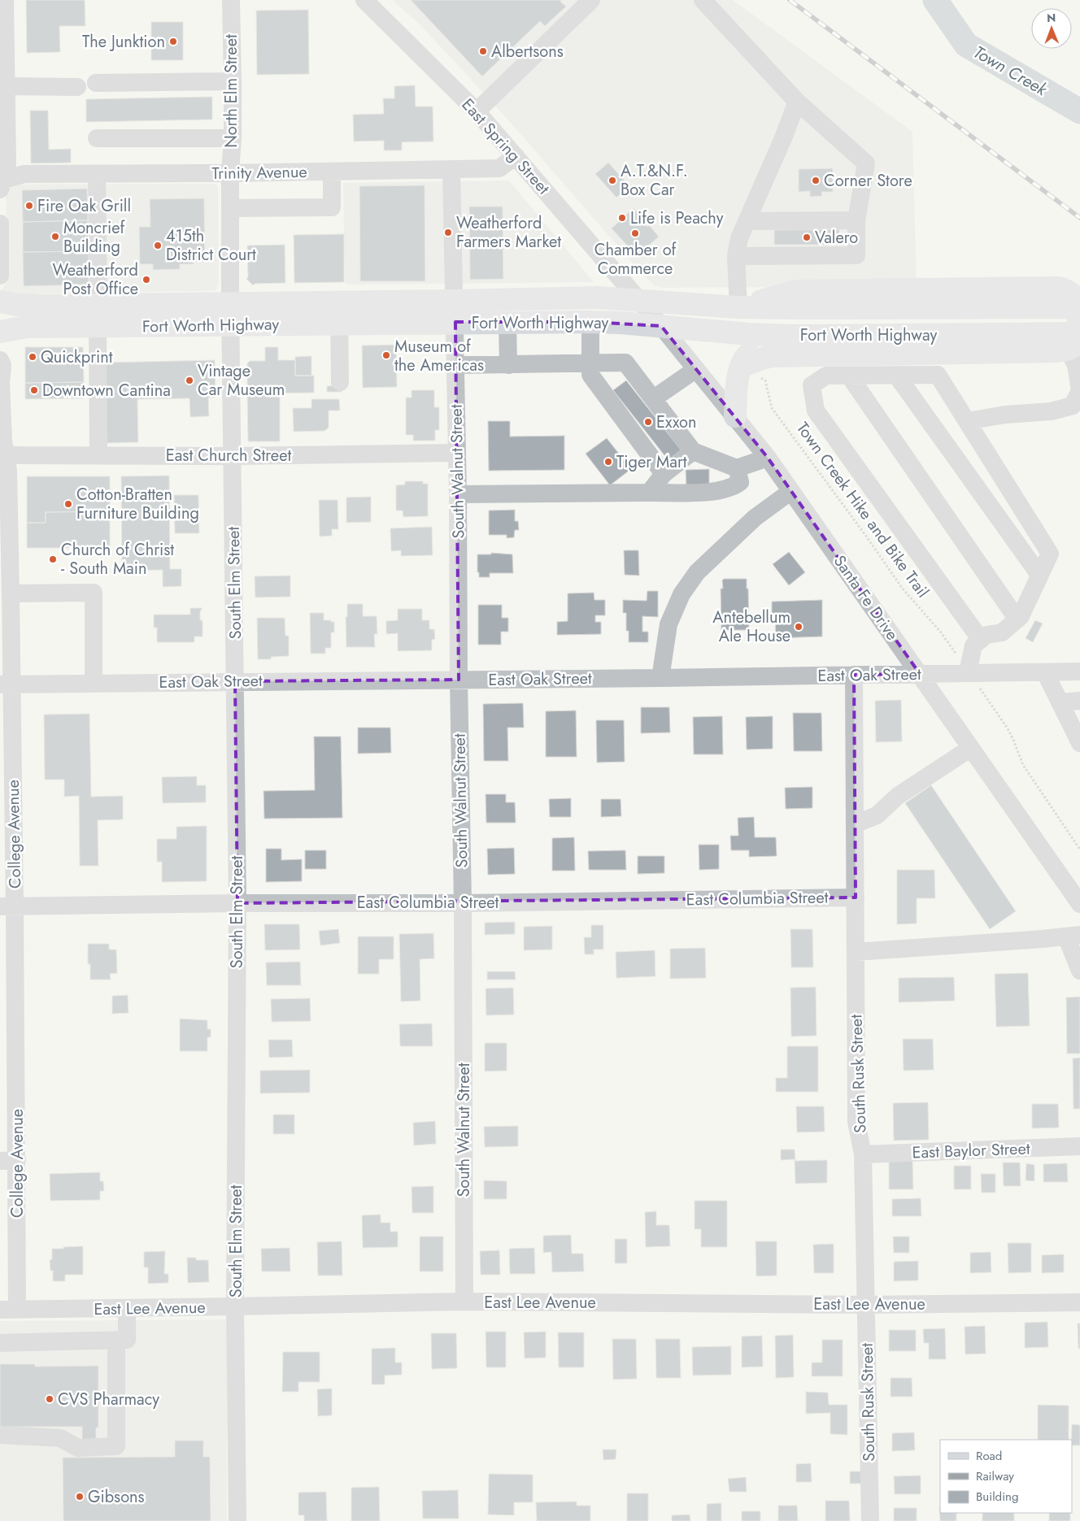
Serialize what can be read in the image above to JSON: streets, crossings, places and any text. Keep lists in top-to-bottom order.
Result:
{
  "streets": {
    "main road": ["Fort Worth Highway"],
    "street": [
      "North Elm Street",
      "East Spring Street",
      "Trinity Avenue",
      "East Church Street",
      "South Walnut Street",
      "South Elm Street",
      "Santa Fe Drive",
      "East Oak Street",
      "College Avenue",
      "East Columbia Street",
      "South Rusk Street",
      "East Baylor Street",
      "East Lee Avenue"
    ],
    "path": ["Town Creek Hike and Bike Trail"]
  },
  "crossings": [
    ["North Elm Street", "Trinity Avenue"],
    ["North Elm Street", "Fort Worth Highway"],
    ["North Elm Street", "South Elm Street"],
    ["East Spring Street", "Trinity Avenue"],
    ["East Spring Street", "Fort Worth Highway"],
    ["East Spring Street", "Santa Fe Drive"],
    ["Trinity Avenue", "South Walnut Street"],
    ["Fort Worth Highway", "South Walnut Street"],
    ["Fort Worth Highway", "South Elm Street"],
    ["Fort Worth Highway", "Santa Fe Drive"],
    ["East Church Street", "South Walnut Street"],
    ["East Church Street", "South Elm Street"],
    ["East Church Street", "College Avenue"],
    ["South Walnut Street", "East Oak Street"],
    ["South Walnut Street", "East Columbia Street"],
    ["South Walnut Street", "East Lee Avenue"],
    ["Town Creek Hike and Bike Trail", "East Oak Street"],
    ["South Elm Street", "East Oak Street"],
    ["South Elm Street", "East Columbia Street"],
    ["South Elm Street", "East Lee Avenue"],
    ["Santa Fe Drive", "East Oak Street"],
    ["East Oak Street", "College Avenue"],
    ["East Oak Street", "South Rusk Street"],
    ["College Avenue", "East Columbia Street"],
    ["College Avenue", "East Lee Avenue"],
    ["East Columbia Street", "South Rusk Street"],
    ["South Rusk Street", "East Baylor Street"],
    ["South Rusk Street", "East Lee Avenue"]
  ],
  "water": ["Town Creek"],
  "places": [
    "The Junktion",
    "Albertsons",
    "A.T.&N.F. Box Car",
    "Corner Store",
    "Fire Oak Grill",
    "Life is Peachy",
    "Weatherford Farmers Market",
    "Chamber of Commerce",
    "Moncrief Building",
    "Valero",
    "415th District Court",
    "Weatherford Post Office",
    "Museum of the Americas",
    "Quickprint",
    "Vintage Car Museum",
    "Downtown Cantina",
    "Exxon",
    "Tiger Mart",
    "Cotton-Bratten Furniture Building",
    "Church of Christ - South Main",
    "Antebellum Ale House",
    "CVS Pharmacy",
    "Gibsons"
  ],
  "legend": ["Road", "Railway", "Building"],
  "north": "top"
}
